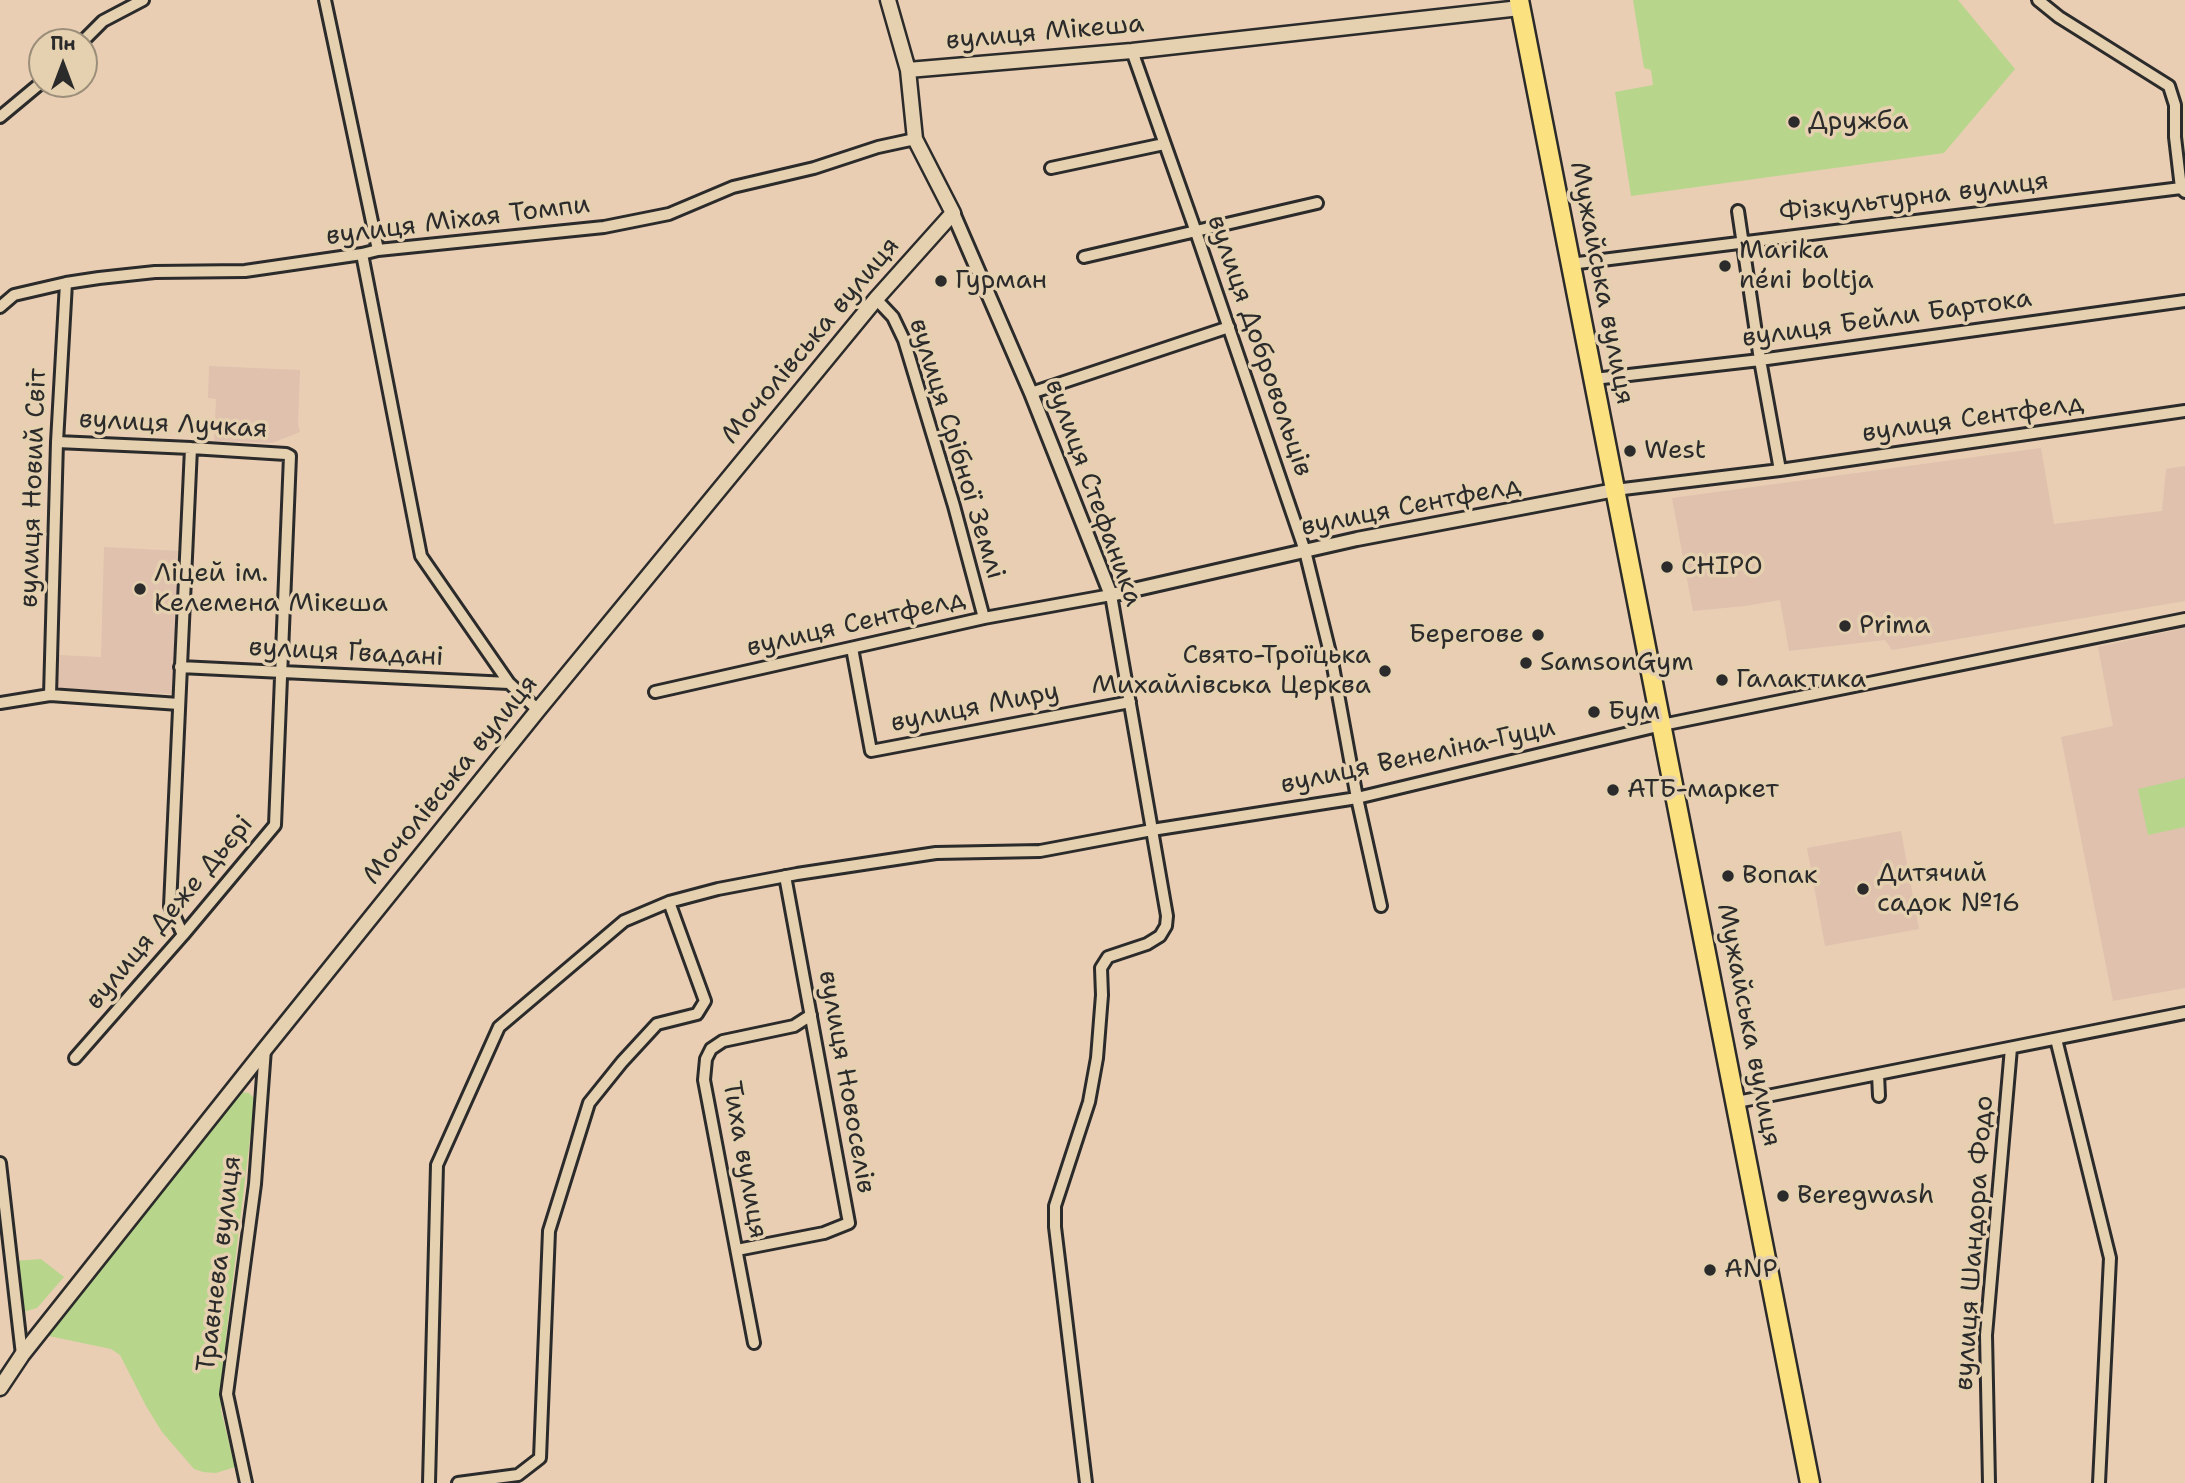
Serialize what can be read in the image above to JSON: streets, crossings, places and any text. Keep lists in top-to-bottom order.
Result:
{
  "streets": {
    "highway": ["Мужайська вулиця"],
    "main road": ["вулиця Мікеша", "Мочолівська вулиця", "вулиця Стефаника"],
    "street": [
      "Фізкультурна вулиця",
      "вулиця Міхая Томпи",
      "вулиця Бейли Бартока",
      "вулиця Добровольців",
      "вулиця Сентфелд",
      "вулиця Лучкая",
      "вулиця Срібної Землі",
      "вулиця Новий Світ",
      "вулиця Ґвадані",
      "вулиця Миру",
      "вулиця Венеліна-Гуци",
      "вулиця Деже Дьєрі",
      "вулиця Новоселів",
      "Тиха вулиця",
      "вулиця Шандора Фодо",
      "Травнева вулиця"
    ]
  },
  "crossings": [
    ["вулиця Мікеша", "Мужайська вулиця"],
    ["вулиця Мікеша", "вулиця Добровольців"],
    ["вулиця Мікеша", "вулиця Стефаника"],
    ["Фізкультурна вулиця", "Мужайська вулиця"],
    ["вулиця Міхая Томпи", "вулиця Новий Світ"],
    ["вулиця Міхая Томпи", "вулиця Стефаника"],
    ["Мужайська вулиця", "вулиця Бейли Бартока"],
    ["Мужайська вулиця", "вулиця Сентфелд"],
    ["Мужайська вулиця", "вулиця Венеліна-Гуци"],
    ["Мочолівська вулиця", "вулиця Срібної Землі"],
    ["Мочолівська вулиця", "вулиця Стефаника"],
    ["Мочолівська вулиця", "Травнева вулиця"],
    ["вулиця Добровольців", "вулиця Сентфелд"],
    ["вулиця Добровольців", "вулиця Венеліна-Гуци"],
    ["вулиця Сентфелд", "вулиця Срібної Землі"],
    ["вулиця Сентфелд", "вулиця Стефаника"],
    ["вулиця Сентфелд", "вулиця Миру"],
    ["вулиця Лучкая", "вулиця Новий Світ"],
    ["вулиця Лучкая", "вулиця Деже Дьєрі"],
    ["вулиця Стефаника", "вулиця Миру"],
    ["вулиця Стефаника", "вулиця Венеліна-Гуци"],
    ["вулиця Ґвадані", "вулиця Деже Дьєрі"],
    ["вулиця Венеліна-Гуци", "вулиця Новоселів"],
    ["вулиця Новоселів", "Тиха вулиця"]
  ],
  "places": [
    "Дружба",
    "Marika néni boltja",
    "Гурман",
    "West",
    "CHIPO",
    "Ліцей ім. Келемена Мікеша",
    "Prima",
    "Берегове",
    "SamsonGym",
    "Свято-Троїцька Михайлівська Церква",
    "Галактика",
    "Бум",
    "АТБ-маркет",
    "Вопак",
    "Дитячий садок №16",
    "Beregwash",
    "ANP"
  ],
  "north": "top"
}
